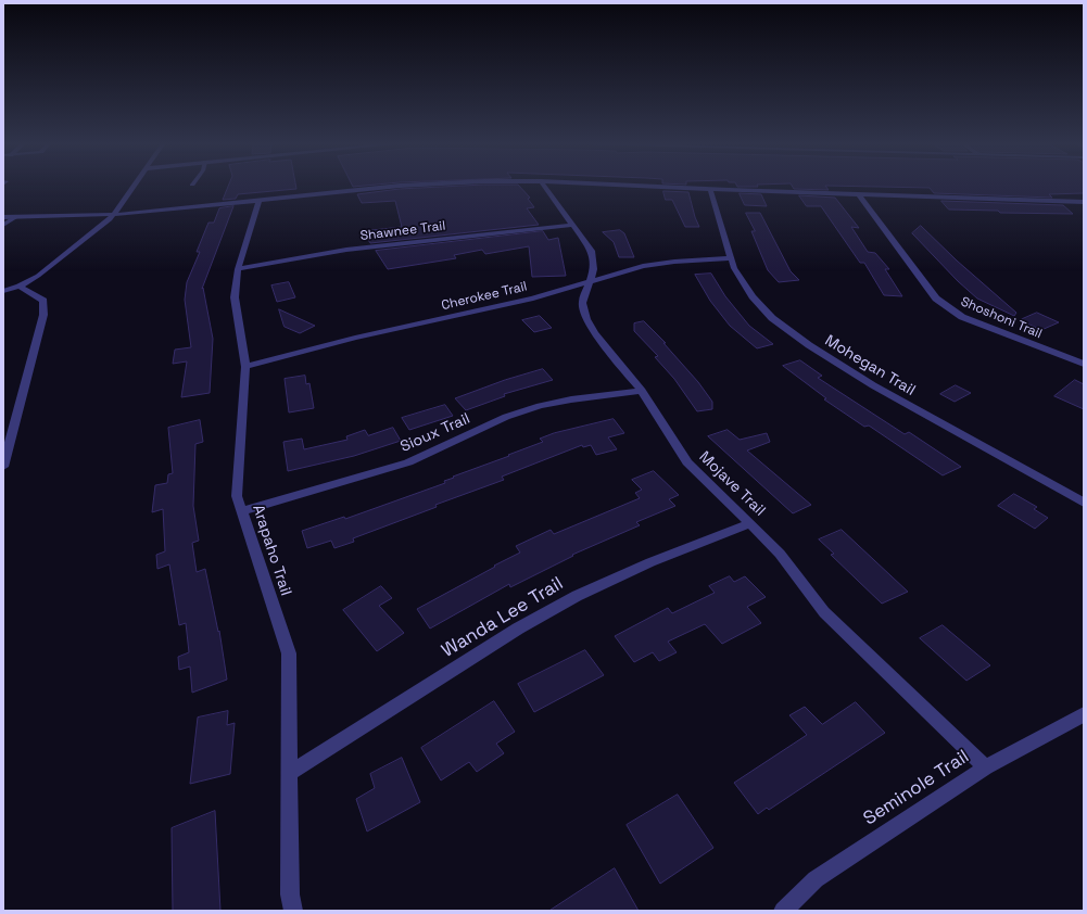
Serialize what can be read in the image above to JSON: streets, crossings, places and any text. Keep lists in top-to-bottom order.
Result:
{
  "streets": {
    "street": [
      "Shawnee Trail",
      "Cherokee Trail",
      "Shoshoni Trail",
      "Mohegan Trail",
      "Sioux Trail",
      "Mojave Trail",
      "Arapaho Trail",
      "Wanda Lee Trail",
      "Seminole Trail"
    ]
  },
  "crossings": [
    ["Shawnee Trail", "Mojave Trail"],
    ["Shawnee Trail", "Arapaho Trail"],
    ["Cherokee Trail", "Mohegan Trail"],
    ["Cherokee Trail", "Mojave Trail"],
    ["Cherokee Trail", "Arapaho Trail"],
    ["Sioux Trail", "Mojave Trail"],
    ["Sioux Trail", "Arapaho Trail"],
    ["Mojave Trail", "Wanda Lee Trail"],
    ["Mojave Trail", "Seminole Trail"],
    ["Arapaho Trail", "Wanda Lee Trail"]
  ]
}
